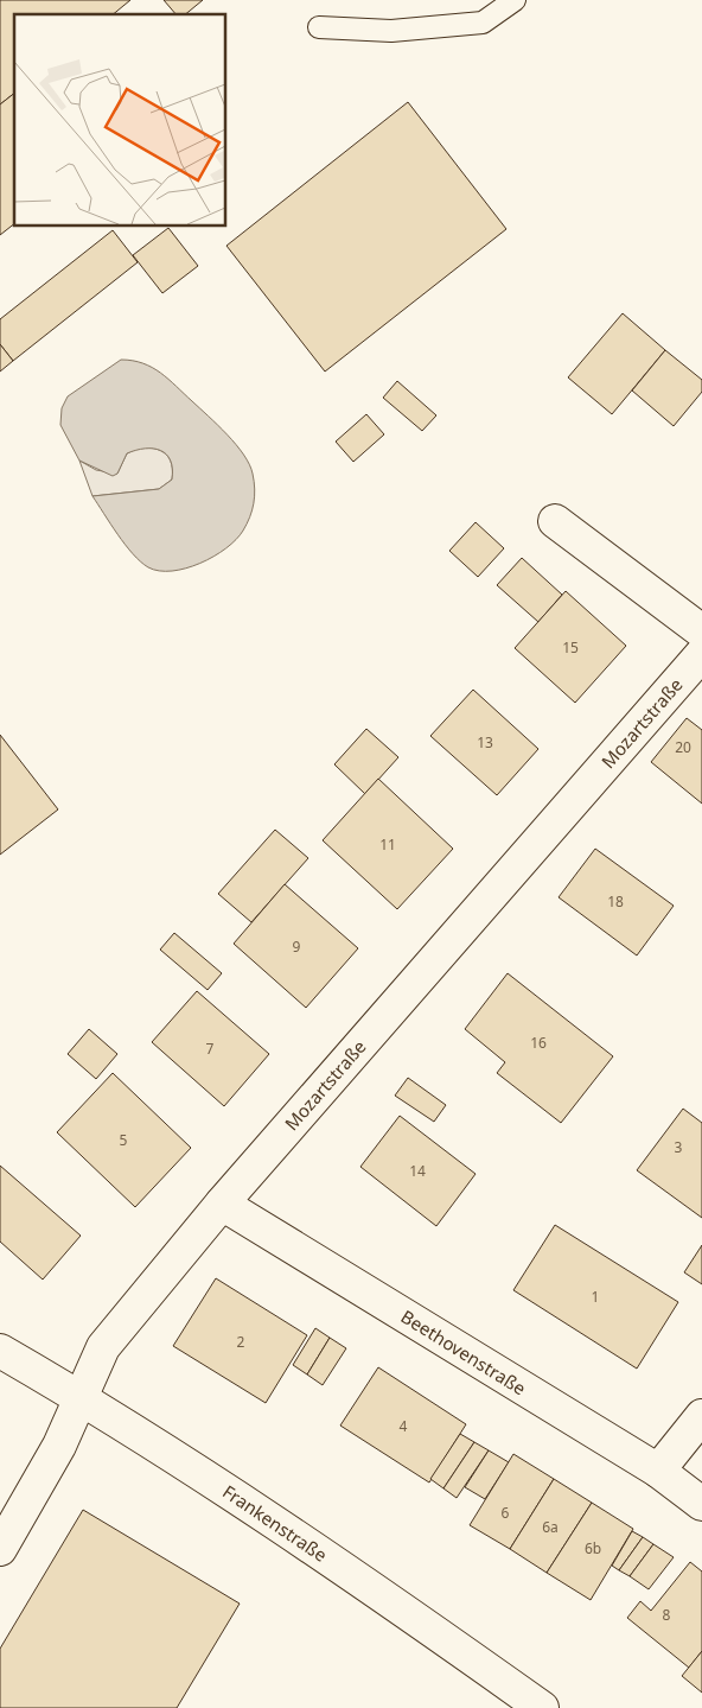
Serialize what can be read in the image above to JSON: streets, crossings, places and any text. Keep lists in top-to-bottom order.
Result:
{
  "streets": {
    "street": ["Mozartstraße", "Beethovenstraße", "Frankenstraße"]
  },
  "crossings": [
    ["Mozartstraße", "Beethovenstraße"],
    ["Mozartstraße", "Frankenstraße"]
  ],
  "house_numbers": [
    "15",
    "13",
    "20",
    "11",
    "18",
    "9",
    "16",
    "7",
    "5",
    "3",
    "14",
    "1",
    "2",
    "4",
    "6",
    "6a",
    "6b",
    "8"
  ]
}
